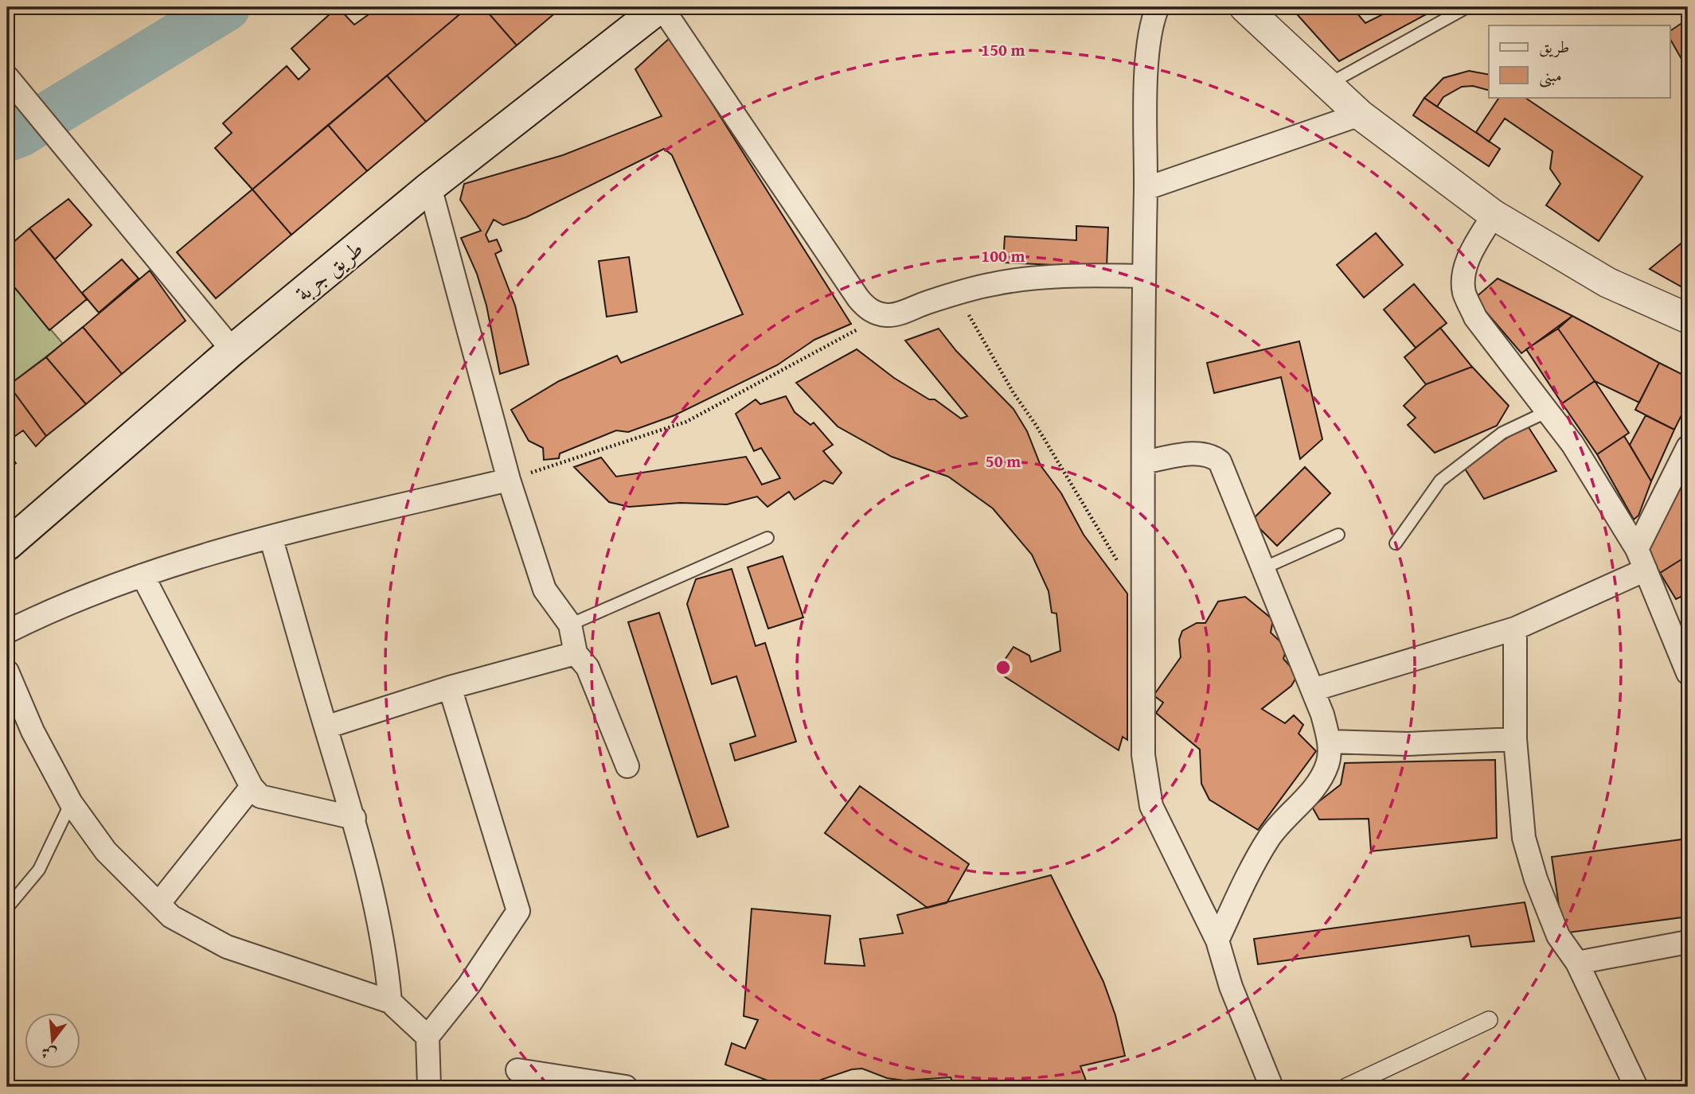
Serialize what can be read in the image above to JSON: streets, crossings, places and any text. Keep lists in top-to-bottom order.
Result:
{
  "streets": {
    "main road": ["طريق جربة"]
  },
  "legend": ["طريق", "مبنى"],
  "north": "bottom",
  "rings": ["150 m", "100 m", "50 m"]
}
